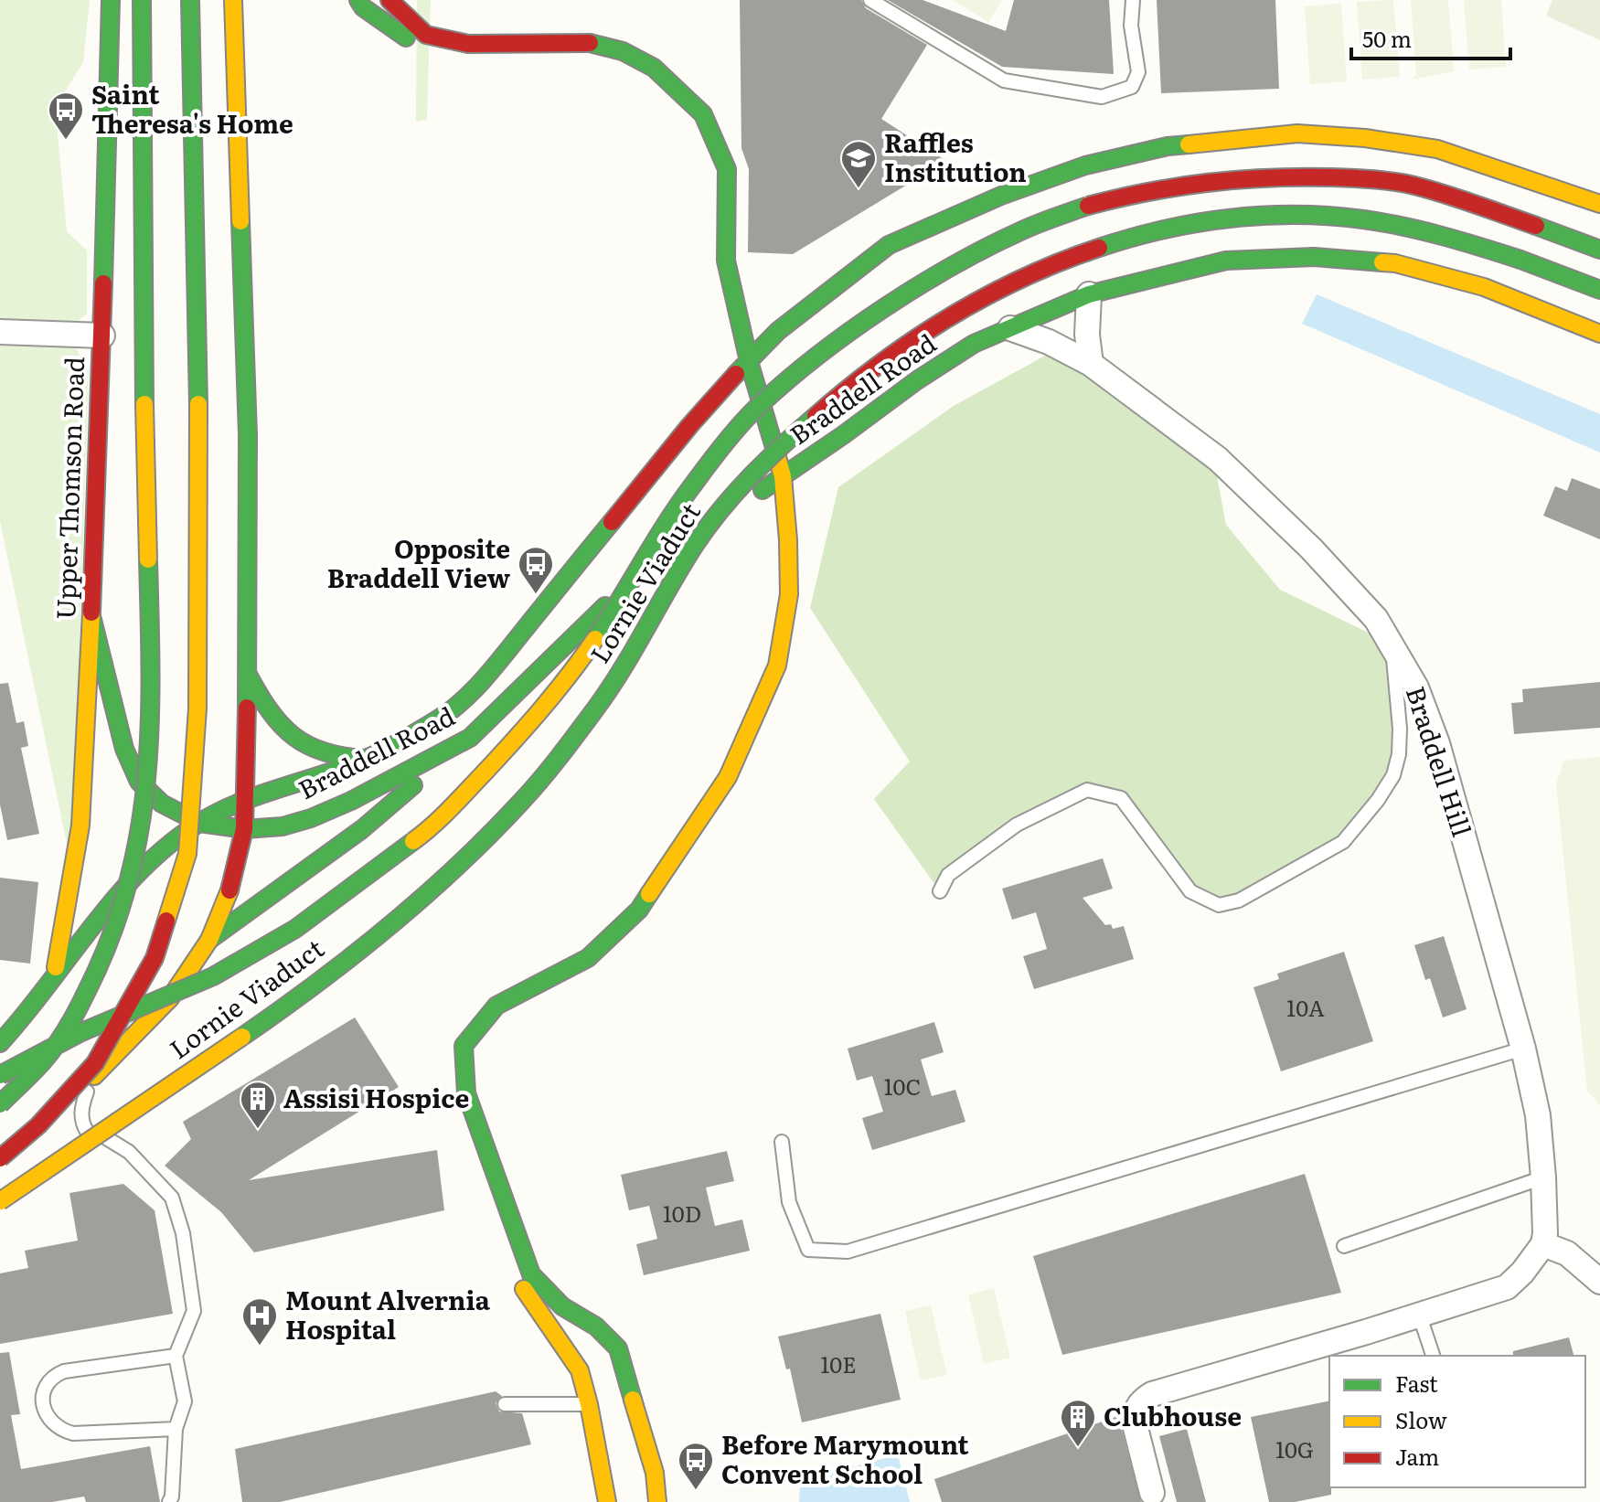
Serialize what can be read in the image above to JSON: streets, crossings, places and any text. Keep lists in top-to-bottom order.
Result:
{
  "streets": {
    "main road": ["Braddell Road", "Upper Thomson Road", "Lornie Viaduct"],
    "street": ["Braddell Hill"]
  },
  "crossings": [
    ["Braddell Road", "Upper Thomson Road"],
    ["Braddell Road", "Braddell Hill"]
  ],
  "places": {
    "bus stop": ["Saint Theresa's Home", "Opposite Braddell View", "Before Marymount Convent School"],
    "school or university": ["Raffles Institution"],
    "building": ["Assisi Hospice", "Clubhouse"],
    "hospital": ["Mount Alvernia Hospital"]
  },
  "house_numbers": [
    "10A",
    "10C",
    "10D",
    "10E",
    "10G"
  ],
  "legend": ["Fast", "Slow", "Jam"],
  "scale_bar": "50 m"
}
